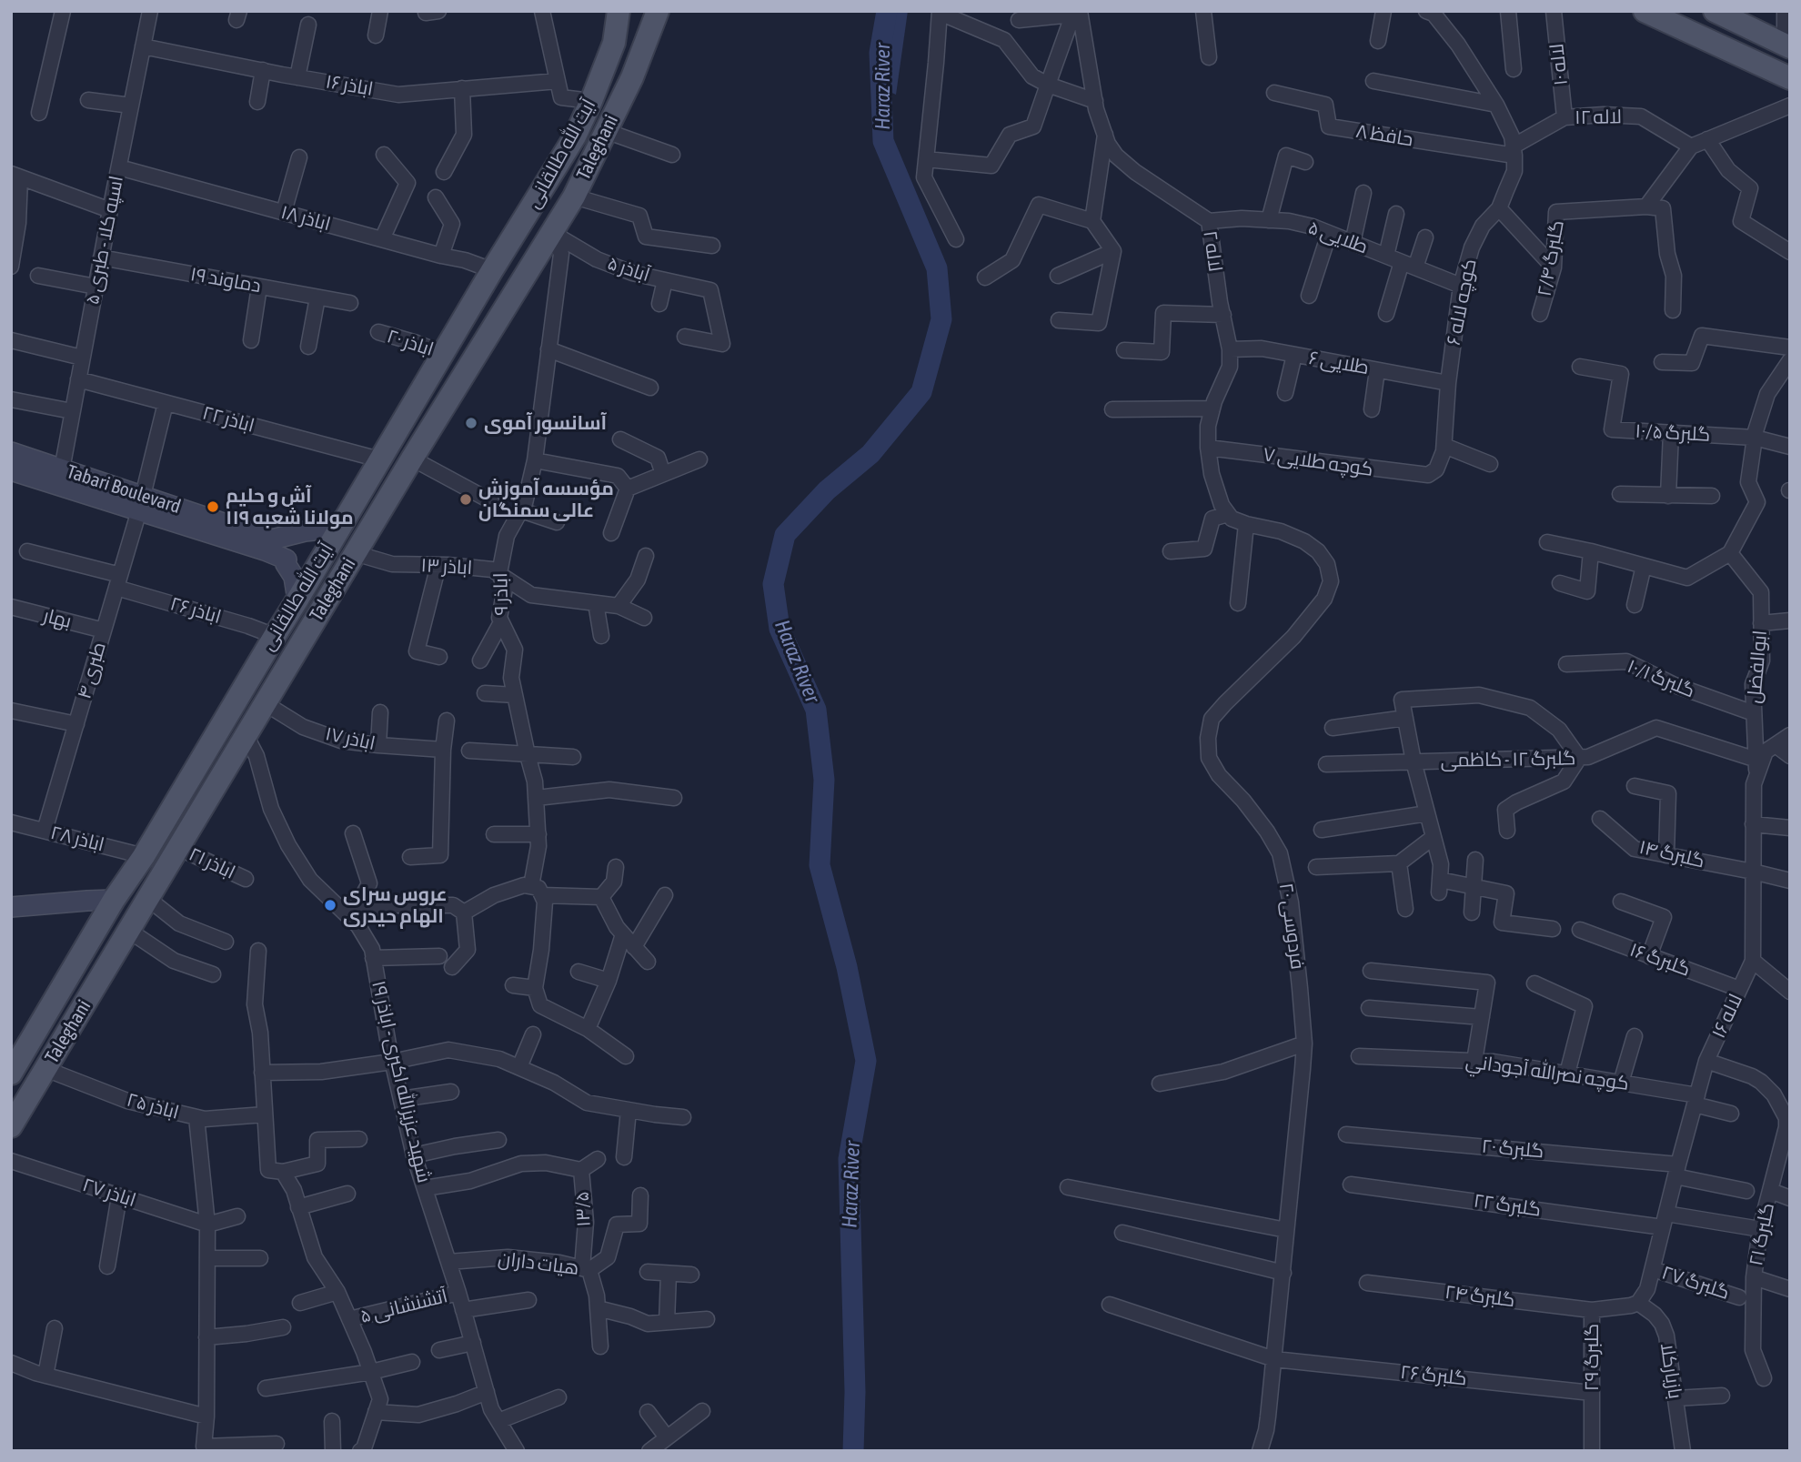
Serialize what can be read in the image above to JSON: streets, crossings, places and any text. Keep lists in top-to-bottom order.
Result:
{
  "streets": {
    "main road": ["Taleghani", "آیت الله طالقانی", "Tabari Boulevard"],
    "street": [
      "لاله ۱۰",
      "اباذر ۱۶",
      "لاله ۱۲",
      "حافظ ۸",
      "اباذر ۱۸",
      "طلایی ۵",
      "اسپه کلا - طبری ۵",
      "لاله ۲",
      "گلبرگ ۲/۴",
      "آباذر ۵",
      "دماوند ۱۹",
      "کوچه لاله ۶",
      "اباذر ۲۰",
      "طلایی ۶",
      "اباذر ۲۲",
      "گلبرگ ۱۰/۵",
      "کوچه طلایی ۷",
      "اباذر ۱۳",
      "اباذر ۹",
      "اباذر ۲۶",
      "بهار",
      "ابوالفضل",
      "طبری ۴",
      "گلبرگ ۱۰/۱",
      "اباذر ۱۷",
      "گلبرگ ۱۲ - کاظمی",
      "اباذر ۲۸",
      "گلبرگ ۱۴",
      "اباذر ۲۱",
      "فردوسی ۲۰",
      "گلبرگ ۱۶",
      "لاله ۱۶",
      "كوچه نصرالله آجوداني",
      "شهید عزیزالله اکبری - اباذر ۱۹",
      "اباذر ۲۵",
      "گلبرگ ۲۰",
      "اباذر ۲۷",
      "گلبرگ ۲۲",
      "۱۳/۵",
      "گلبرگ ۲۱",
      "هیات داران",
      "گلبرگ ۲۷",
      "گلبرگ ۲۴",
      "آتشنشانی ۵",
      "گلبرگ ۲۹",
      "بازیارکلا",
      "گلبرگ ۲۶"
    ]
  },
  "crossings": [
    ["لاله ۱۰", "لاله ۱۲"],
    ["اباذر ۱۶", "اسپه کلا - طبری ۵"],
    ["لاله ۱۲", "حافظ ۸"],
    ["لاله ۱۲", "کوچه لاله ۶"],
    ["حافظ ۸", "کوچه لاله ۶"],
    ["Taleghani", "آباذر ۵"],
    ["Taleghani", "اباذر ۱۳"],
    ["Taleghani", "اباذر ۹"],
    ["Taleghani", "اباذر ۱۷"],
    ["Taleghani", "اباذر ۲۱"],
    ["Taleghani", "شهید عزیزالله اکبری - اباذر ۱۹"],
    ["Taleghani", "اباذر ۲۵"],
    ["آیت الله طالقانی", "اباذر ۱۸"],
    ["آیت الله طالقانی", "اباذر ۲۰"],
    ["آیت الله طالقانی", "اباذر ۲۲"],
    ["آیت الله طالقانی", "اباذر ۲۶"],
    ["آیت الله طالقانی", "اباذر ۲۸"],
    ["اباذر ۱۸", "اسپه کلا - طبری ۵"],
    ["طلایی ۵", "لاله ۲"],
    ["طلایی ۵", "کوچه لاله ۶"],
    ["اسپه کلا - طبری ۵", "دماوند ۱۹"],
    ["اسپه کلا - طبری ۵", "اباذر ۲۲"],
    ["اسپه کلا - طبری ۵", "Tabari Boulevard"],
    ["لاله ۲", "طلایی ۶"],
    ["لاله ۲", "کوچه طلایی ۷"],
    ["آباذر ۵", "اباذر ۹"],
    ["کوچه لاله ۶", "طلایی ۶"],
    ["کوچه لاله ۶", "کوچه طلایی ۷"],
    ["اباذر ۲۲", "طبری ۴"],
    ["Tabari Boulevard", "طبری ۴"],
    ["اباذر ۱۳", "اباذر ۹"],
    ["اباذر ۲۶", "طبری ۴"],
    ["بهار", "طبری ۴"],
    ["ابوالفضل", "گلبرگ ۱۰/۱"],
    ["ابوالفضل", "گلبرگ ۱۲ - کاظمی"],
    ["ابوالفضل", "لاله ۱۶"],
    ["طبری ۴", "اباذر ۲۸"],
    ["گلبرگ ۱۲ - کاظمی", "لاله ۱۶"],
    ["گلبرگ ۱۴", "لاله ۱۶"],
    ["فردوسی ۲۰", "گلبرگ ۲۶"],
    ["گلبرگ ۱۶", "لاله ۱۶"],
    ["لاله ۱۶", "كوچه نصرالله آجوداني"],
    ["لاله ۱۶", "گلبرگ ۲۰"],
    ["لاله ۱۶", "گلبرگ ۲۲"],
    ["لاله ۱۶", "گلبرگ ۲۱"],
    ["لاله ۱۶", "گلبرگ ۲۷"],
    ["لاله ۱۶", "گلبرگ ۲۹"],
    ["لاله ۱۶", "بازیارکلا"],
    ["شهید عزیزالله اکبری - اباذر ۱۹", "هیات داران"],
    ["شهید عزیزالله اکبری - اباذر ۱۹", "آتشنشانی ۵"],
    ["گلبرگ ۲۲", "گلبرگ ۲۱"],
    ["۱۳/۵", "هیات داران"],
    ["گلبرگ ۲۴", "گلبرگ ۲۹"],
    ["گلبرگ ۲۹", "بازیارکلا"],
    ["گلبرگ ۲۹", "گلبرگ ۲۶"]
  ],
  "water": ["Haraz River"],
  "places": [
    "آسانسور آموی",
    "مؤسسه آموزش عالی سمنگان",
    "آش و حلیم مولانا شعبه ۱۱۹",
    "عروس سرای الهام حیدری"
  ]
}
